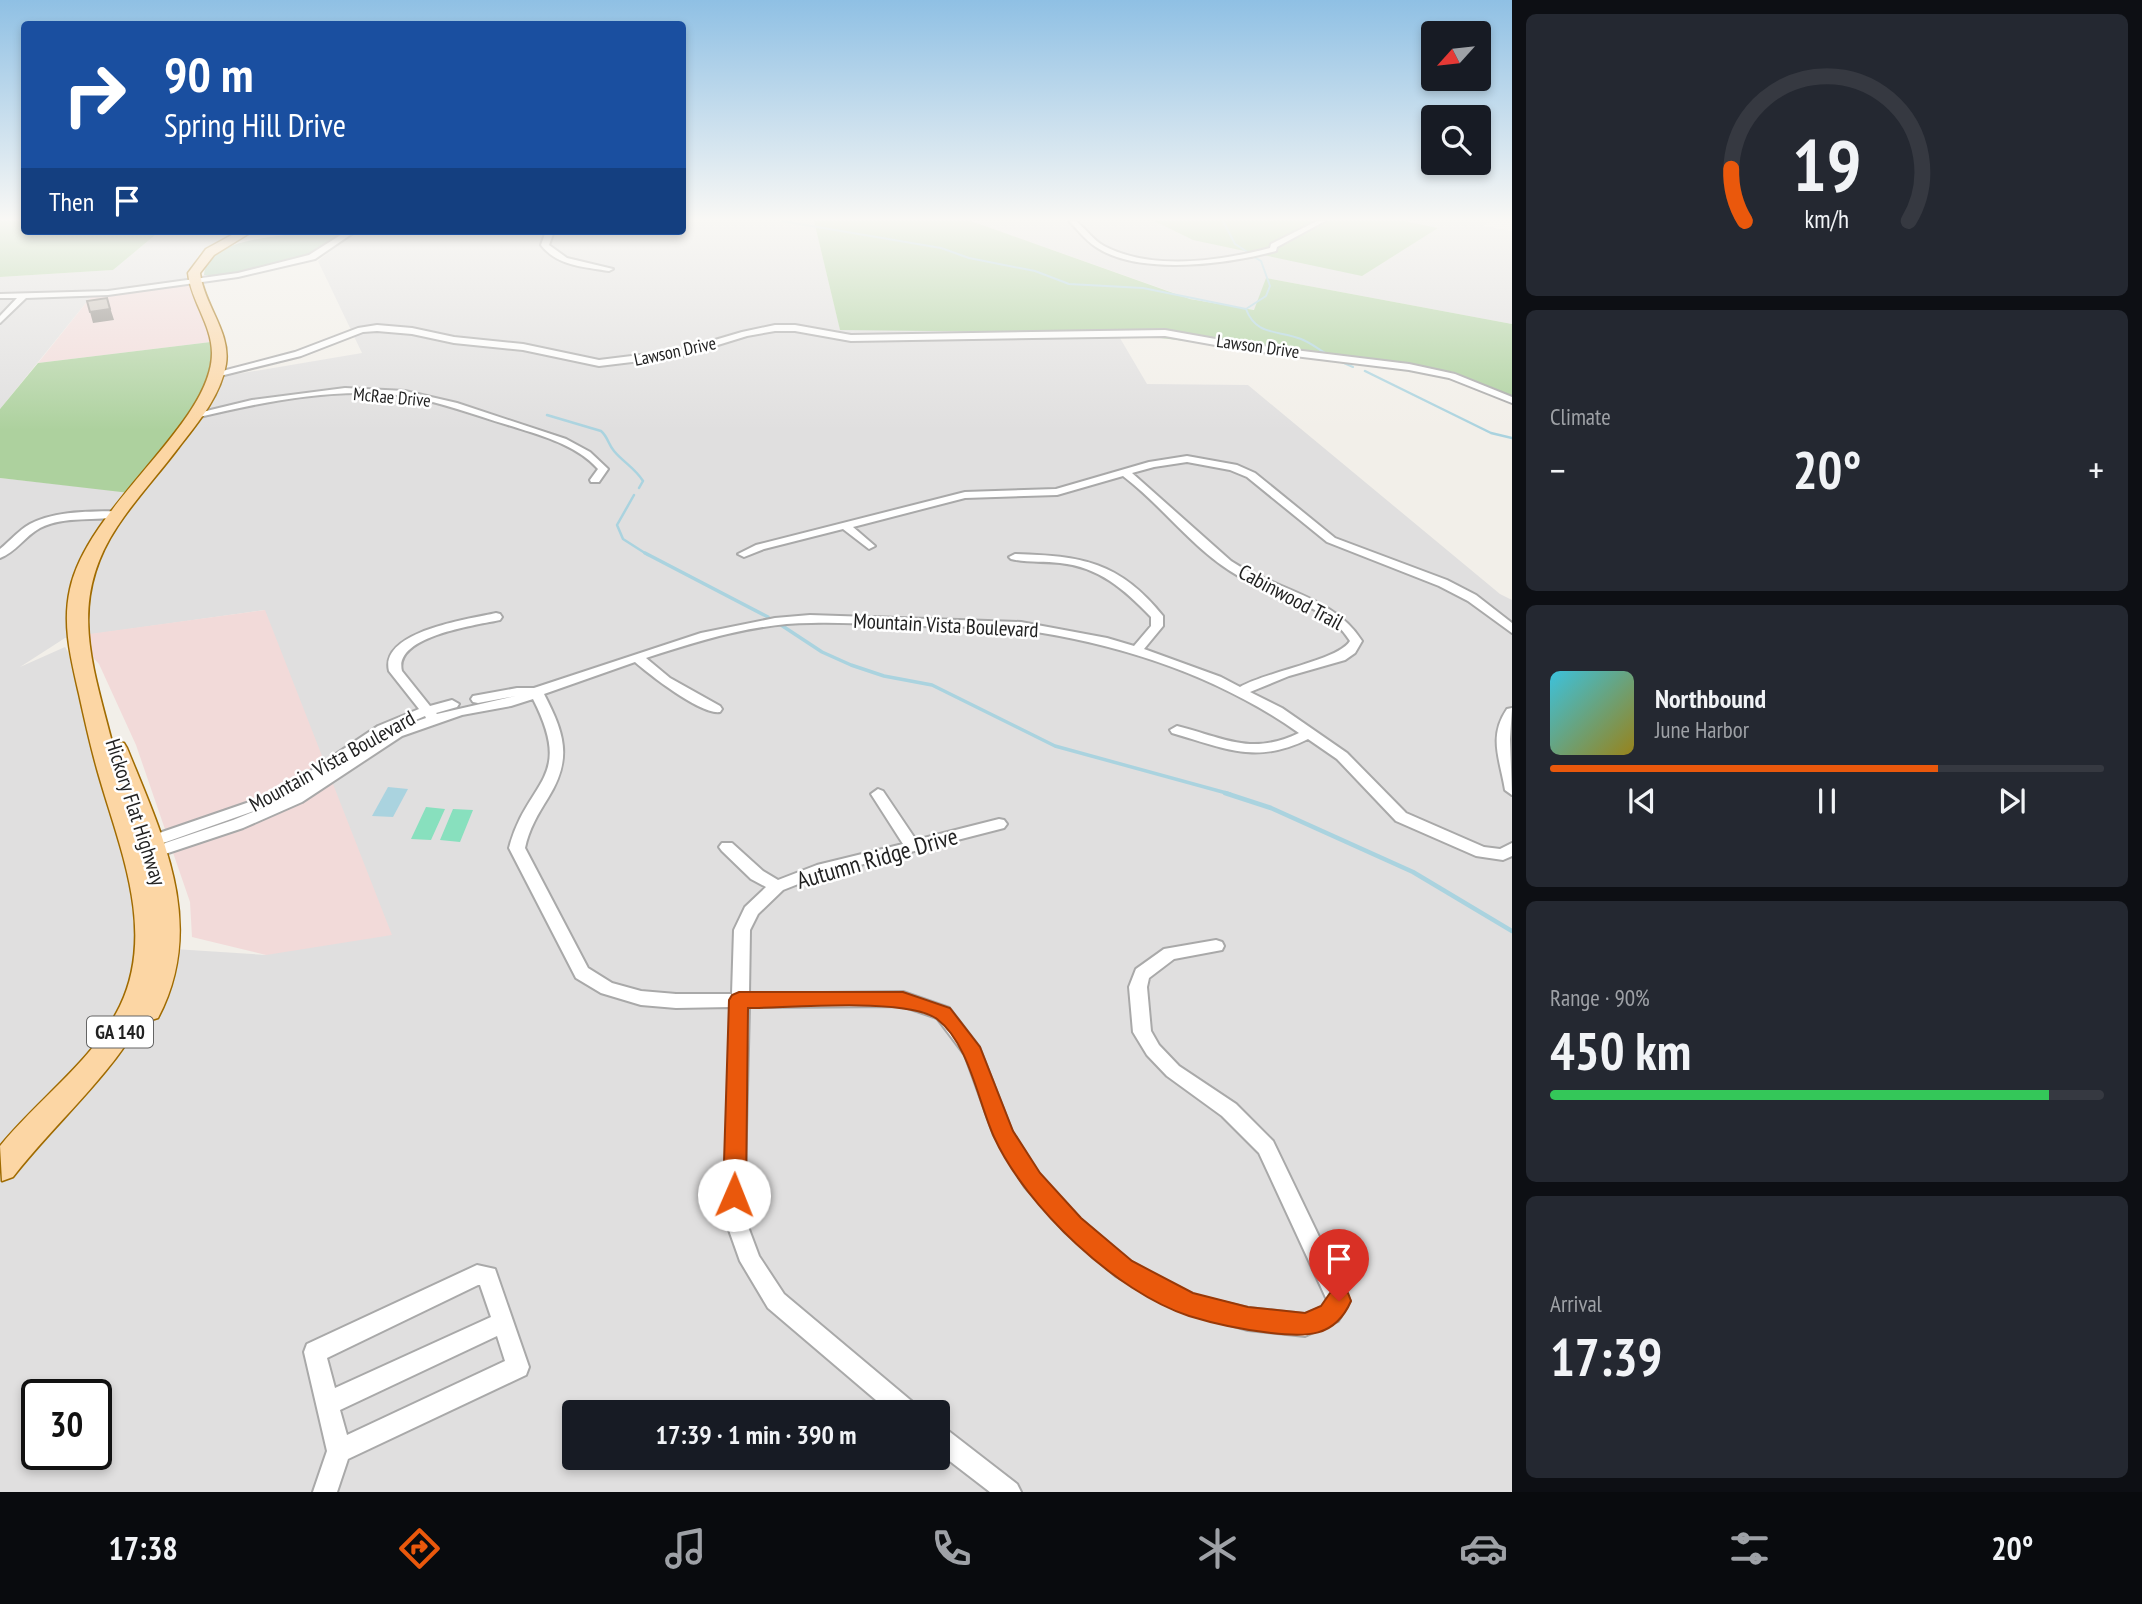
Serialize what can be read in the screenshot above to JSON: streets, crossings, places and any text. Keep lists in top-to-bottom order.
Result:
{
  "streets": {
    "main road": ["Hickory Flat Highway", "GA 140"],
    "street": [
      "Lawson Drive",
      "McRae Drive",
      "Cabinwood Trail",
      "Mountain Vista Boulevard",
      "Autumn Ridge Drive"
    ]
  },
  "crossings": [
    ["Lawson Drive", "Hickory Flat Highway"],
    ["McRae Drive", "Hickory Flat Highway"],
    ["Cabinwood Trail", "Mountain Vista Boulevard"],
    ["Mountain Vista Boulevard", "Hickory Flat Highway"]
  ],
  "north": "bottom left",
  "page": {
    "turn": ["90 m", "Spring Hill Drive"],
    "then": "Then",
    "tile": [
      "Climate",
      ["Range · 90%", "450 km"],
      ["Arrival", "17:39"]
    ],
    "heat": ["−", "20°", "+"],
    "song": ["Northbound", "June Harbor"],
    "limit": "30",
    "trip": "17:39 · 1 min · 390 m",
    "tabs": ["17:38", "20°"],
    "gauge": ["19", "km/h"]
  }
}
